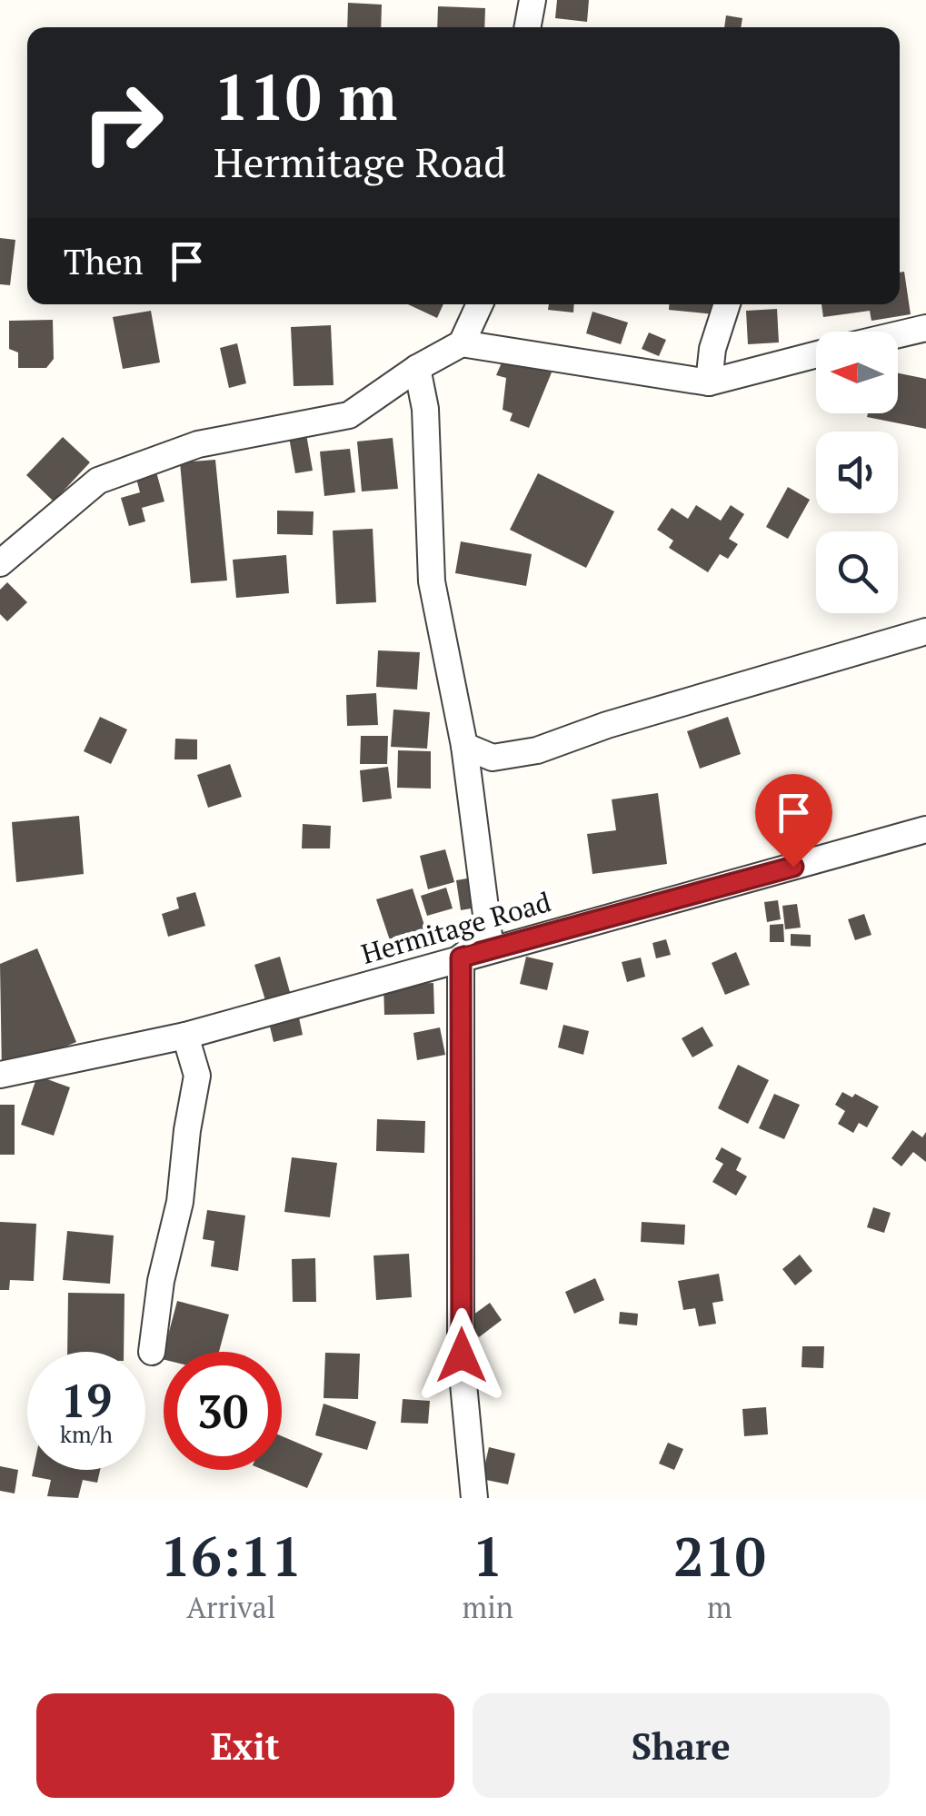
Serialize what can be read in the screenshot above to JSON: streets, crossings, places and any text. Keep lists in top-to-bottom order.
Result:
{
  "streets": {
    "street": ["Hermitage Road"]
  },
  "north": "left",
  "page": {
    "turn": ["110 m", "Hermitage Road"],
    "then": "Then",
    "speed": "19 km/h",
    "limit": "30",
    "eta": [
      "16:11",
      "Arrival",
      "1",
      "min",
      "210",
      "m"
    ],
    "buttons": ["Exit", "Share"]
  }
}
